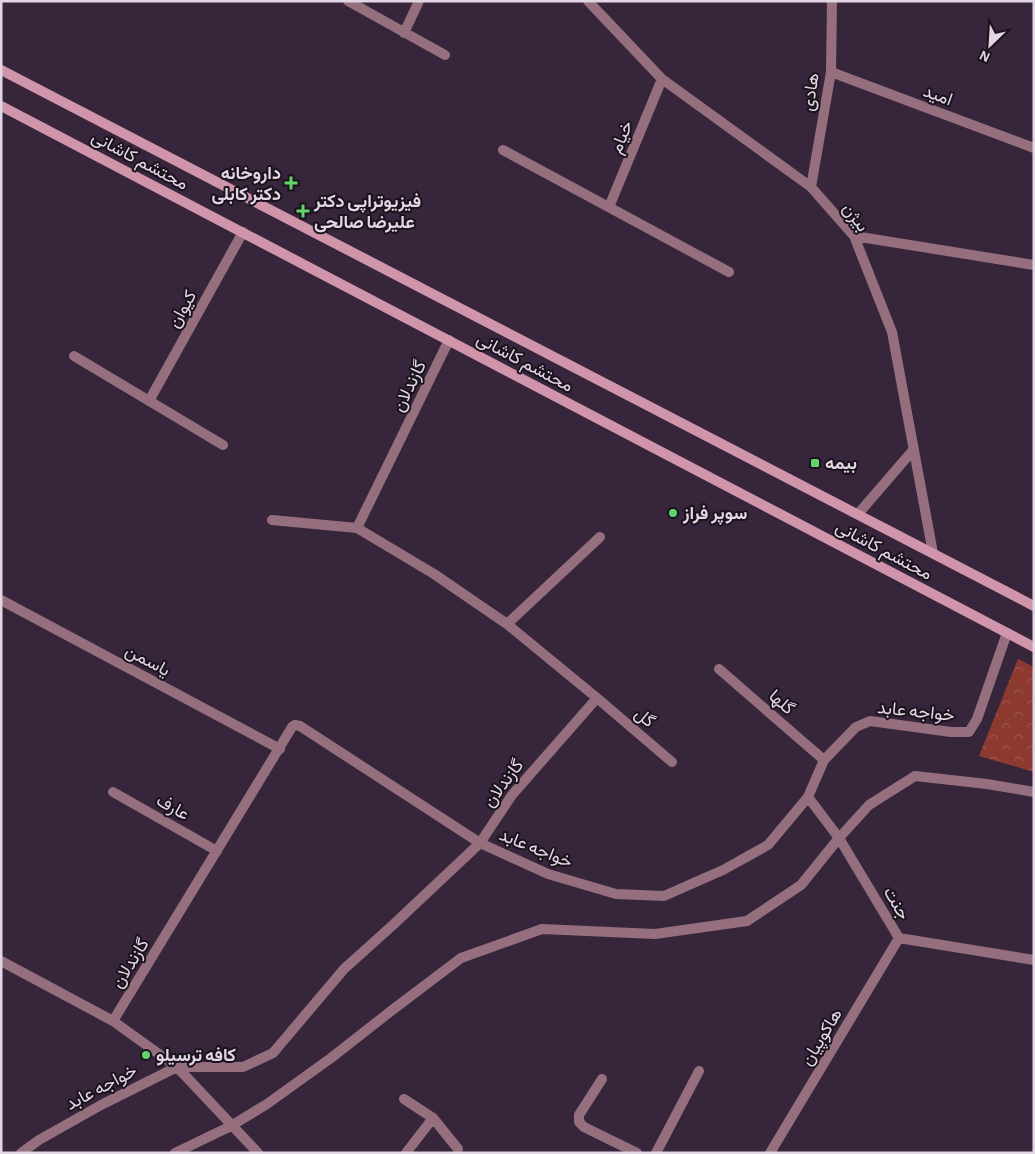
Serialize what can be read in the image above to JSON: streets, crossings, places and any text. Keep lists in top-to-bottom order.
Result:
{
  "streets": {
    "main road": ["محتشم کاشانی"],
    "street": [
      "هادی",
      "امید",
      "خیام",
      "بیژن",
      "کیوان",
      "گازندلان",
      "یاسمن",
      "گلها",
      "خواجه عابد",
      "گل",
      "عارف",
      "جنت",
      "هاکوپیان"
    ]
  },
  "crossings": [
    ["هادی", "امید"],
    ["هادی", "بیژن"],
    ["خیام", "بیژن"],
    ["محتشم کاشانی", "بیژن"],
    ["محتشم کاشانی", "کیوان"],
    ["محتشم کاشانی", "گازندلان"],
    ["محتشم کاشانی", "خواجه عابد"],
    ["گازندلان", "یاسمن"],
    ["گازندلان", "خواجه عابد"],
    ["گازندلان", "گل"],
    ["گازندلان", "عارف"],
    ["گلها", "خواجه عابد"],
    ["خواجه عابد", "جنت"],
    ["جنت", "هاکوپیان"]
  ],
  "places": {
    "health": ["داروخانه دکتر کابلی", "فیزیوتراپی دکتر علیرضا صالحی"],
    "transit": ["بیمه"],
    "other": ["سوپر فراز", "کافه ترسیلو"]
  },
  "north": "bottom left"
}
